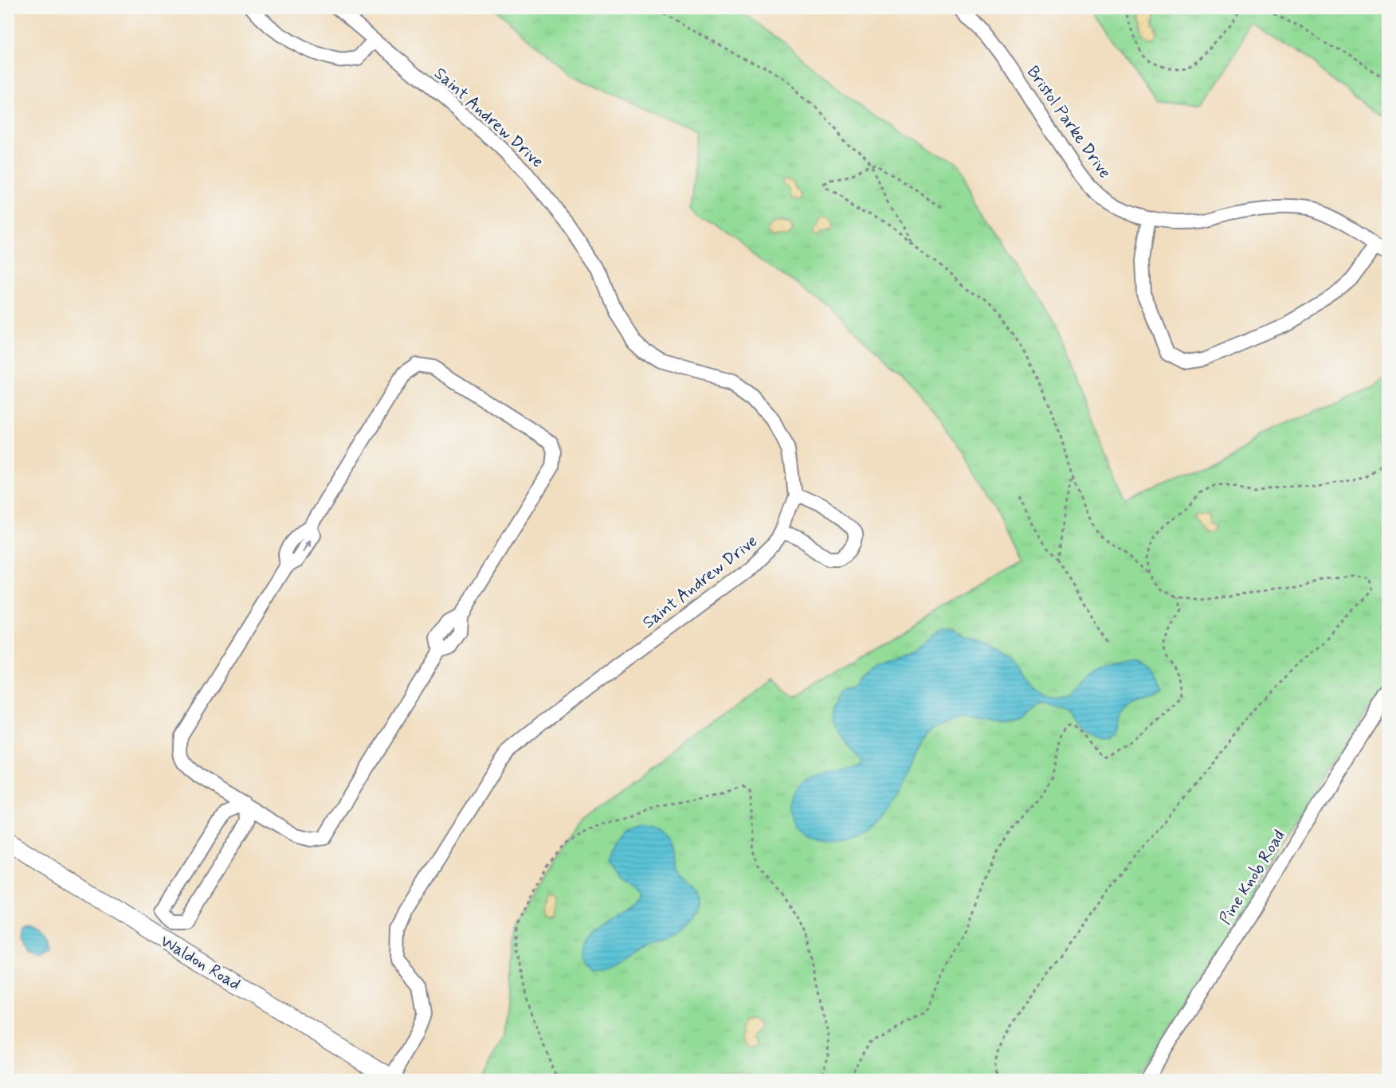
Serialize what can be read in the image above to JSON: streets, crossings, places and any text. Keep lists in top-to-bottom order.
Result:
{
  "streets": {
    "street": [
      "Saint Andrew Drive",
      "Bristol Parke Drive",
      "Pine Knob Road",
      "Waldon Road"
    ]
  },
  "crossings": [
    ["Saint Andrew Drive", "Waldon Road"]
  ]
}
